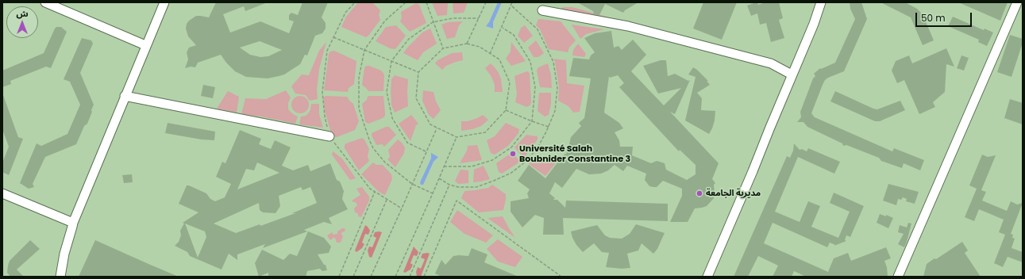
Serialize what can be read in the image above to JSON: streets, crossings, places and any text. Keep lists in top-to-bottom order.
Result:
{
  "places": ["Université Salah Boubnider Constantine 3", "مديرية الجامعة"],
  "scale_bar": "50 m",
  "north": "top"
}
